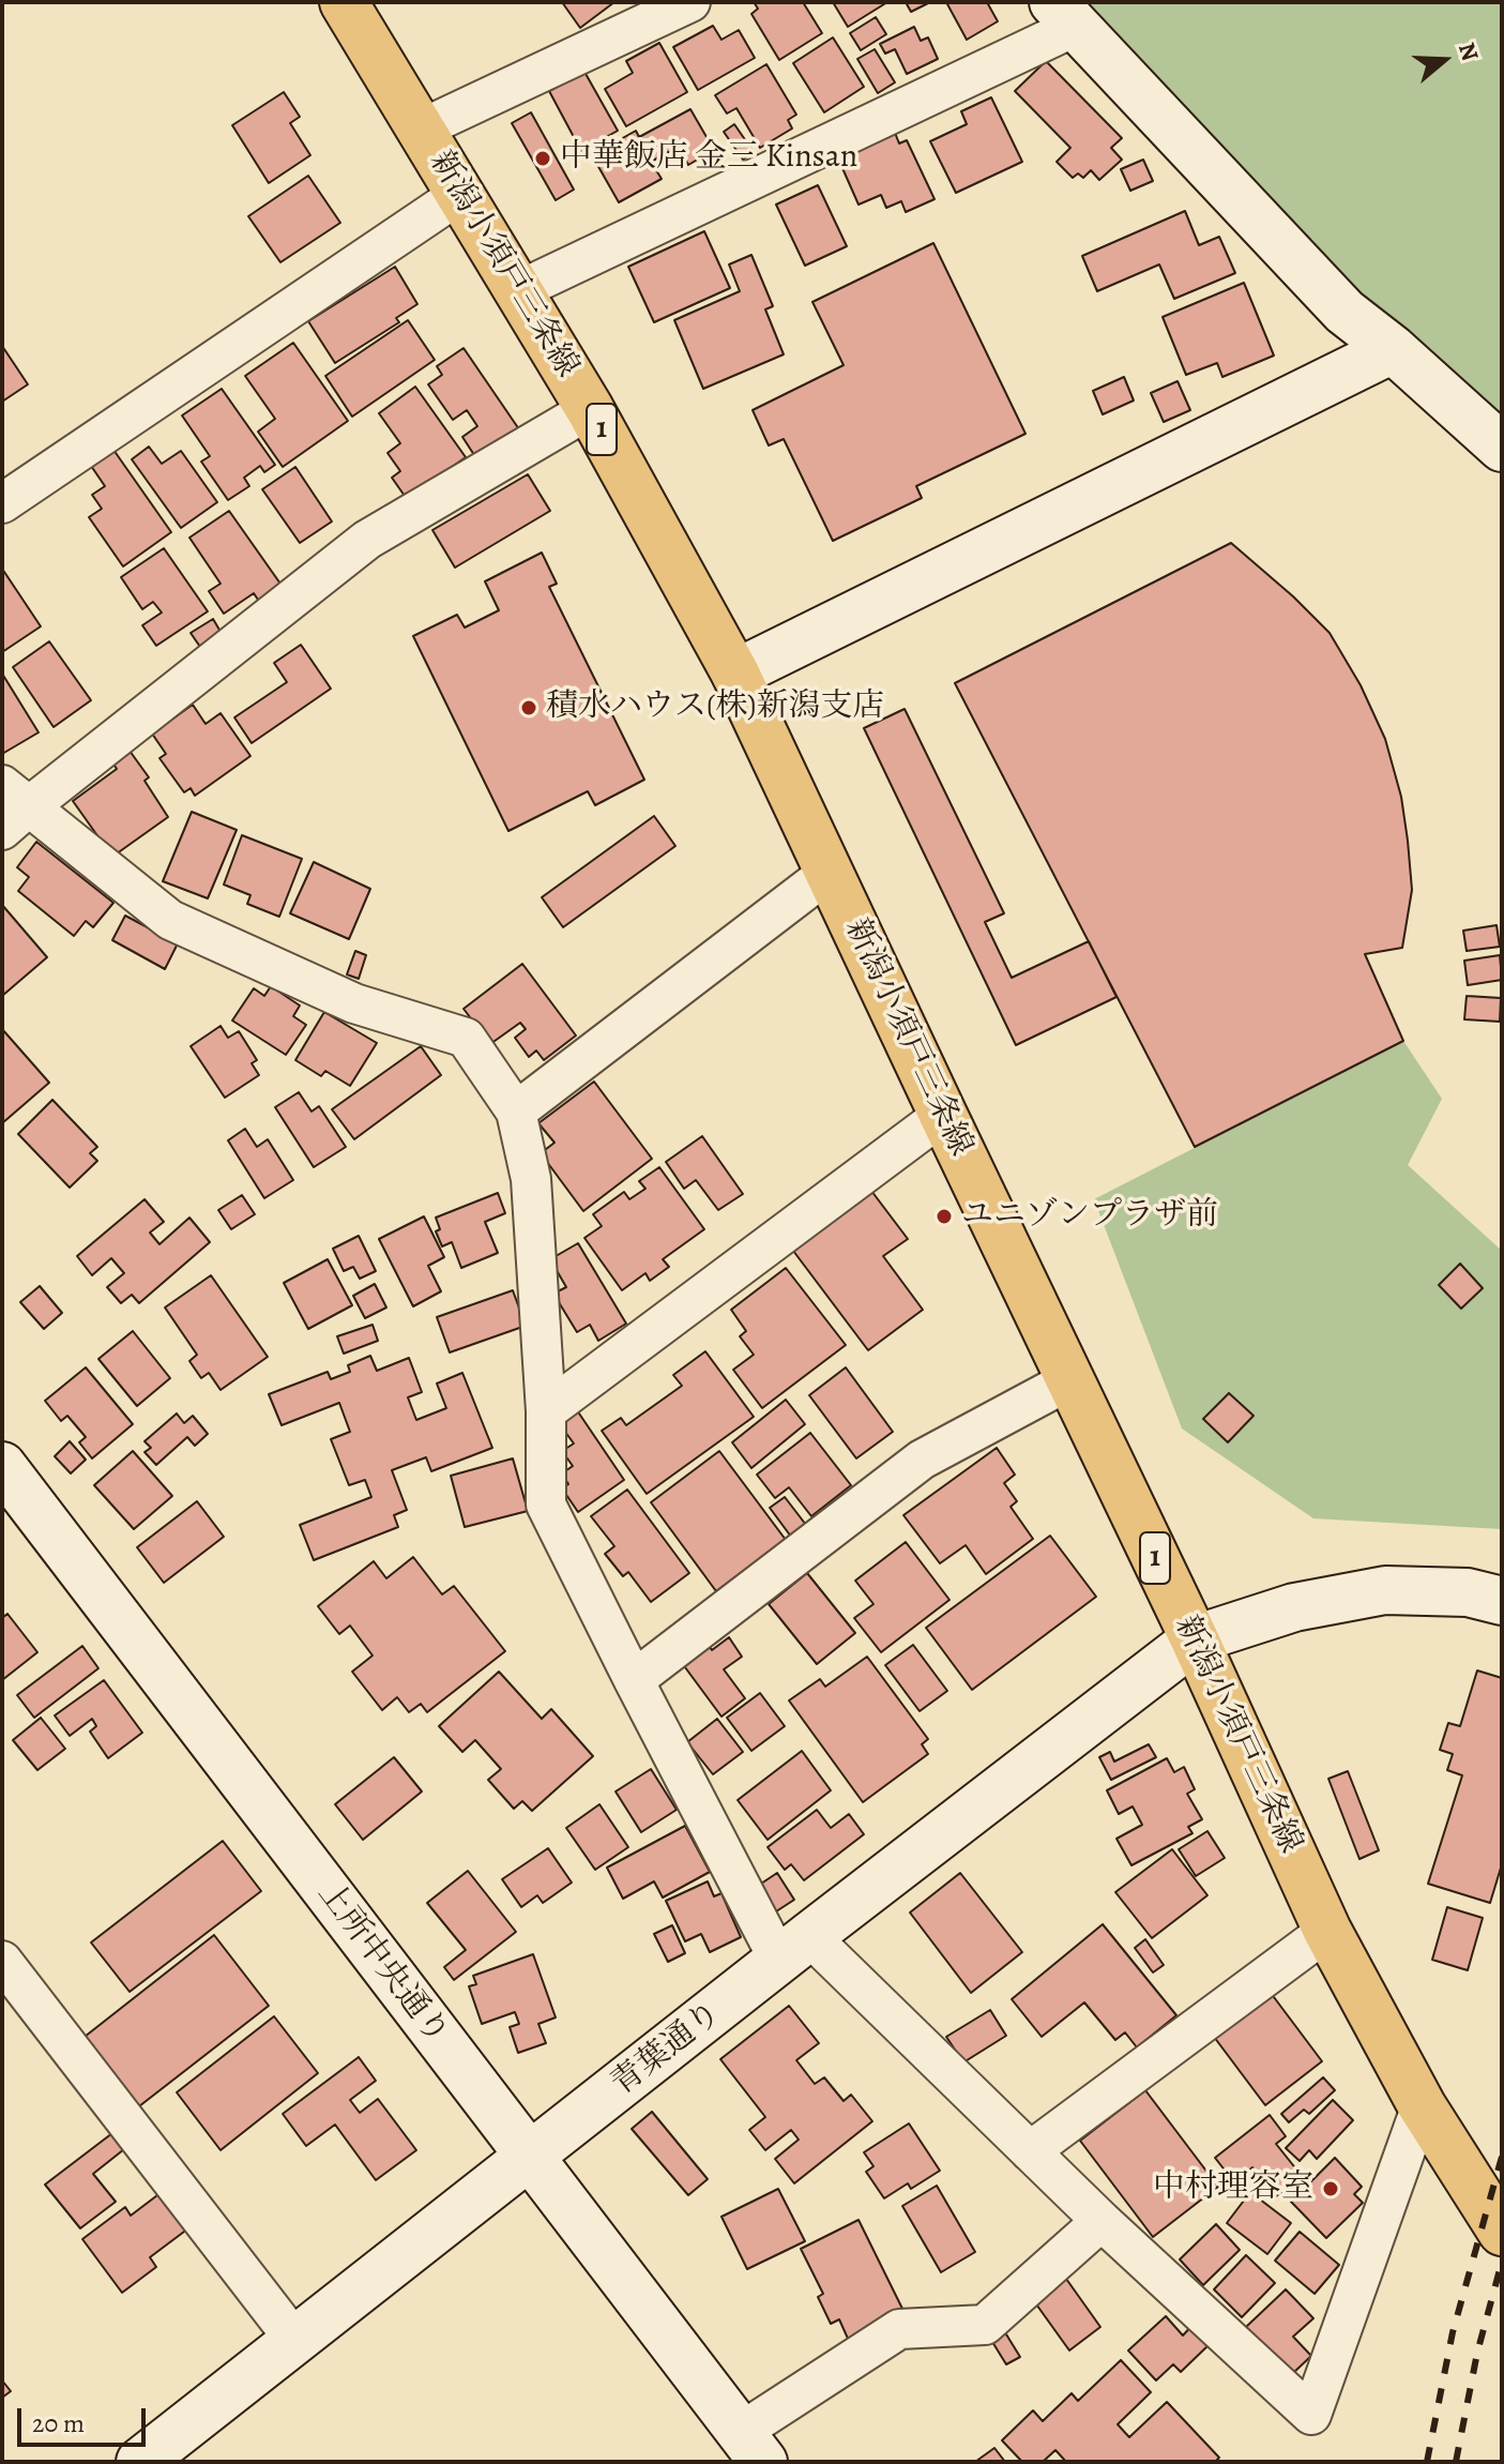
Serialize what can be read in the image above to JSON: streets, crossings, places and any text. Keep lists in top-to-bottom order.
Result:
{
  "streets": {
    "main road": ["新潟小須戸三条線", "1"],
    "street": ["上所中央通り", "青葉通り"]
  },
  "crossings": [
    ["新潟小須戸三条線", "青葉通り"],
    ["上所中央通り", "青葉通り"]
  ],
  "places": [
    "中華飯店 金三 Kinsan",
    "積水ハウス(株)新潟支店",
    "ユニゾンプラザ前",
    "中村理容室"
  ],
  "scale_bar": "20 m",
  "north": "right"
}
